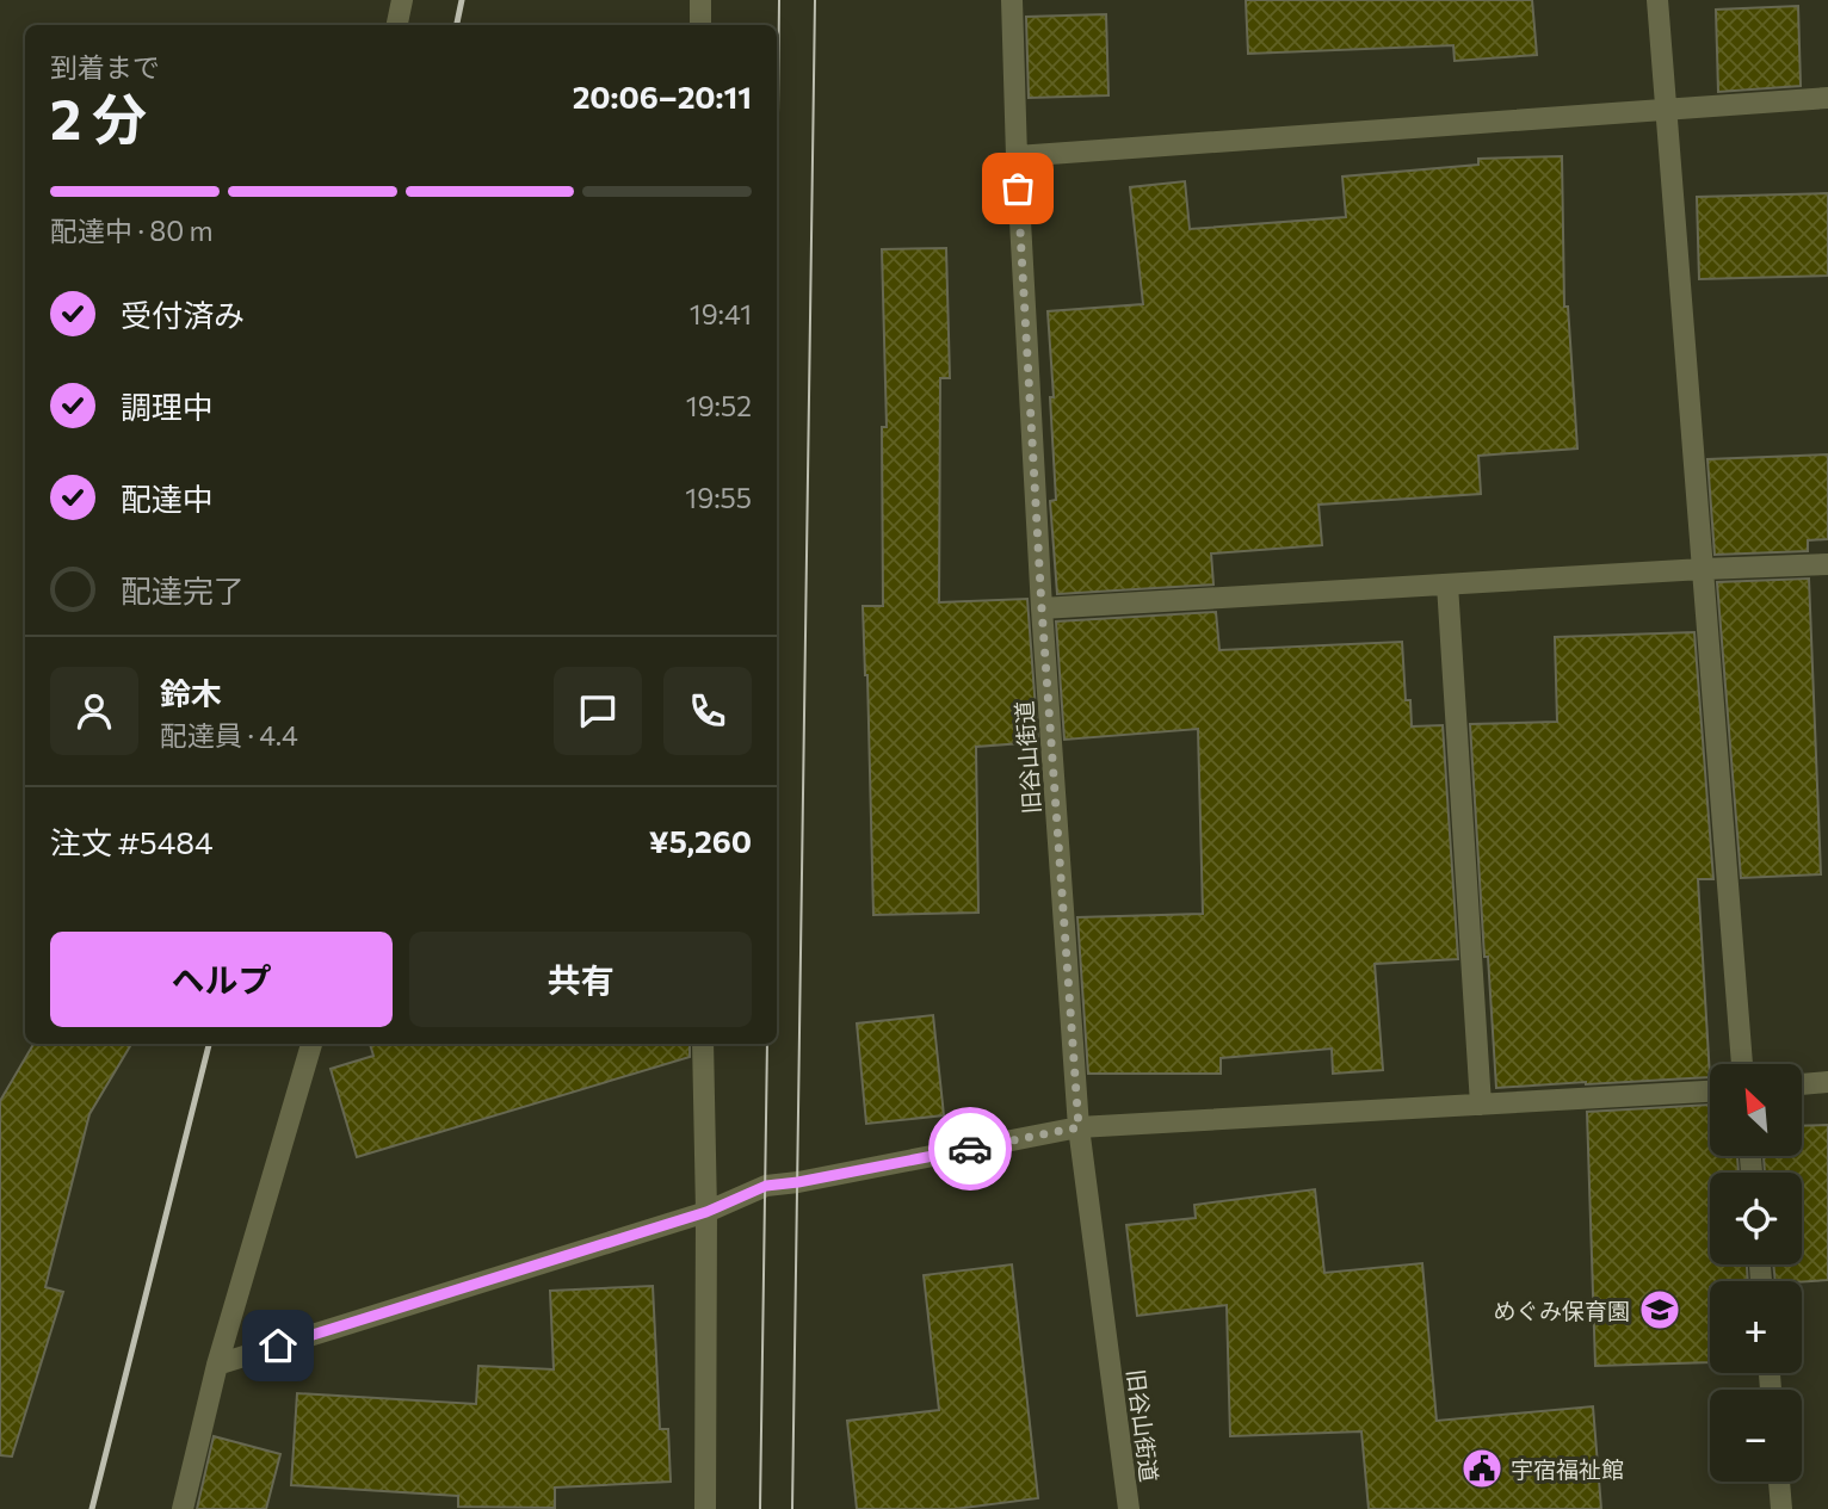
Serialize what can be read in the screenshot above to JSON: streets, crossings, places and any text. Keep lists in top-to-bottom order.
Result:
{
  "streets": {
    "street": ["旧谷山街道"]
  },
  "places": {
    "school or university": ["めぐみ保育園"],
    "public building": ["宇宿福祉館"]
  },
  "north": "top left",
  "page": {
    "heading": ["2 分", "到着まで", "20:06–20:11"],
    "panel": [
      "鈴木",
      "配達員 · 4.4",
      "注文 #5484",
      "¥5,260"
    ],
    "bar": "配達中 · 80 m",
    "list": [
      ["受付済み", "19:41"],
      ["調理中", "19:52"],
      ["配達中", "19:55"],
      "配達完了"
    ],
    "buttons": ["ヘルプ", "共有"],
    "map_buttons": ["+", "−"]
  }
}
